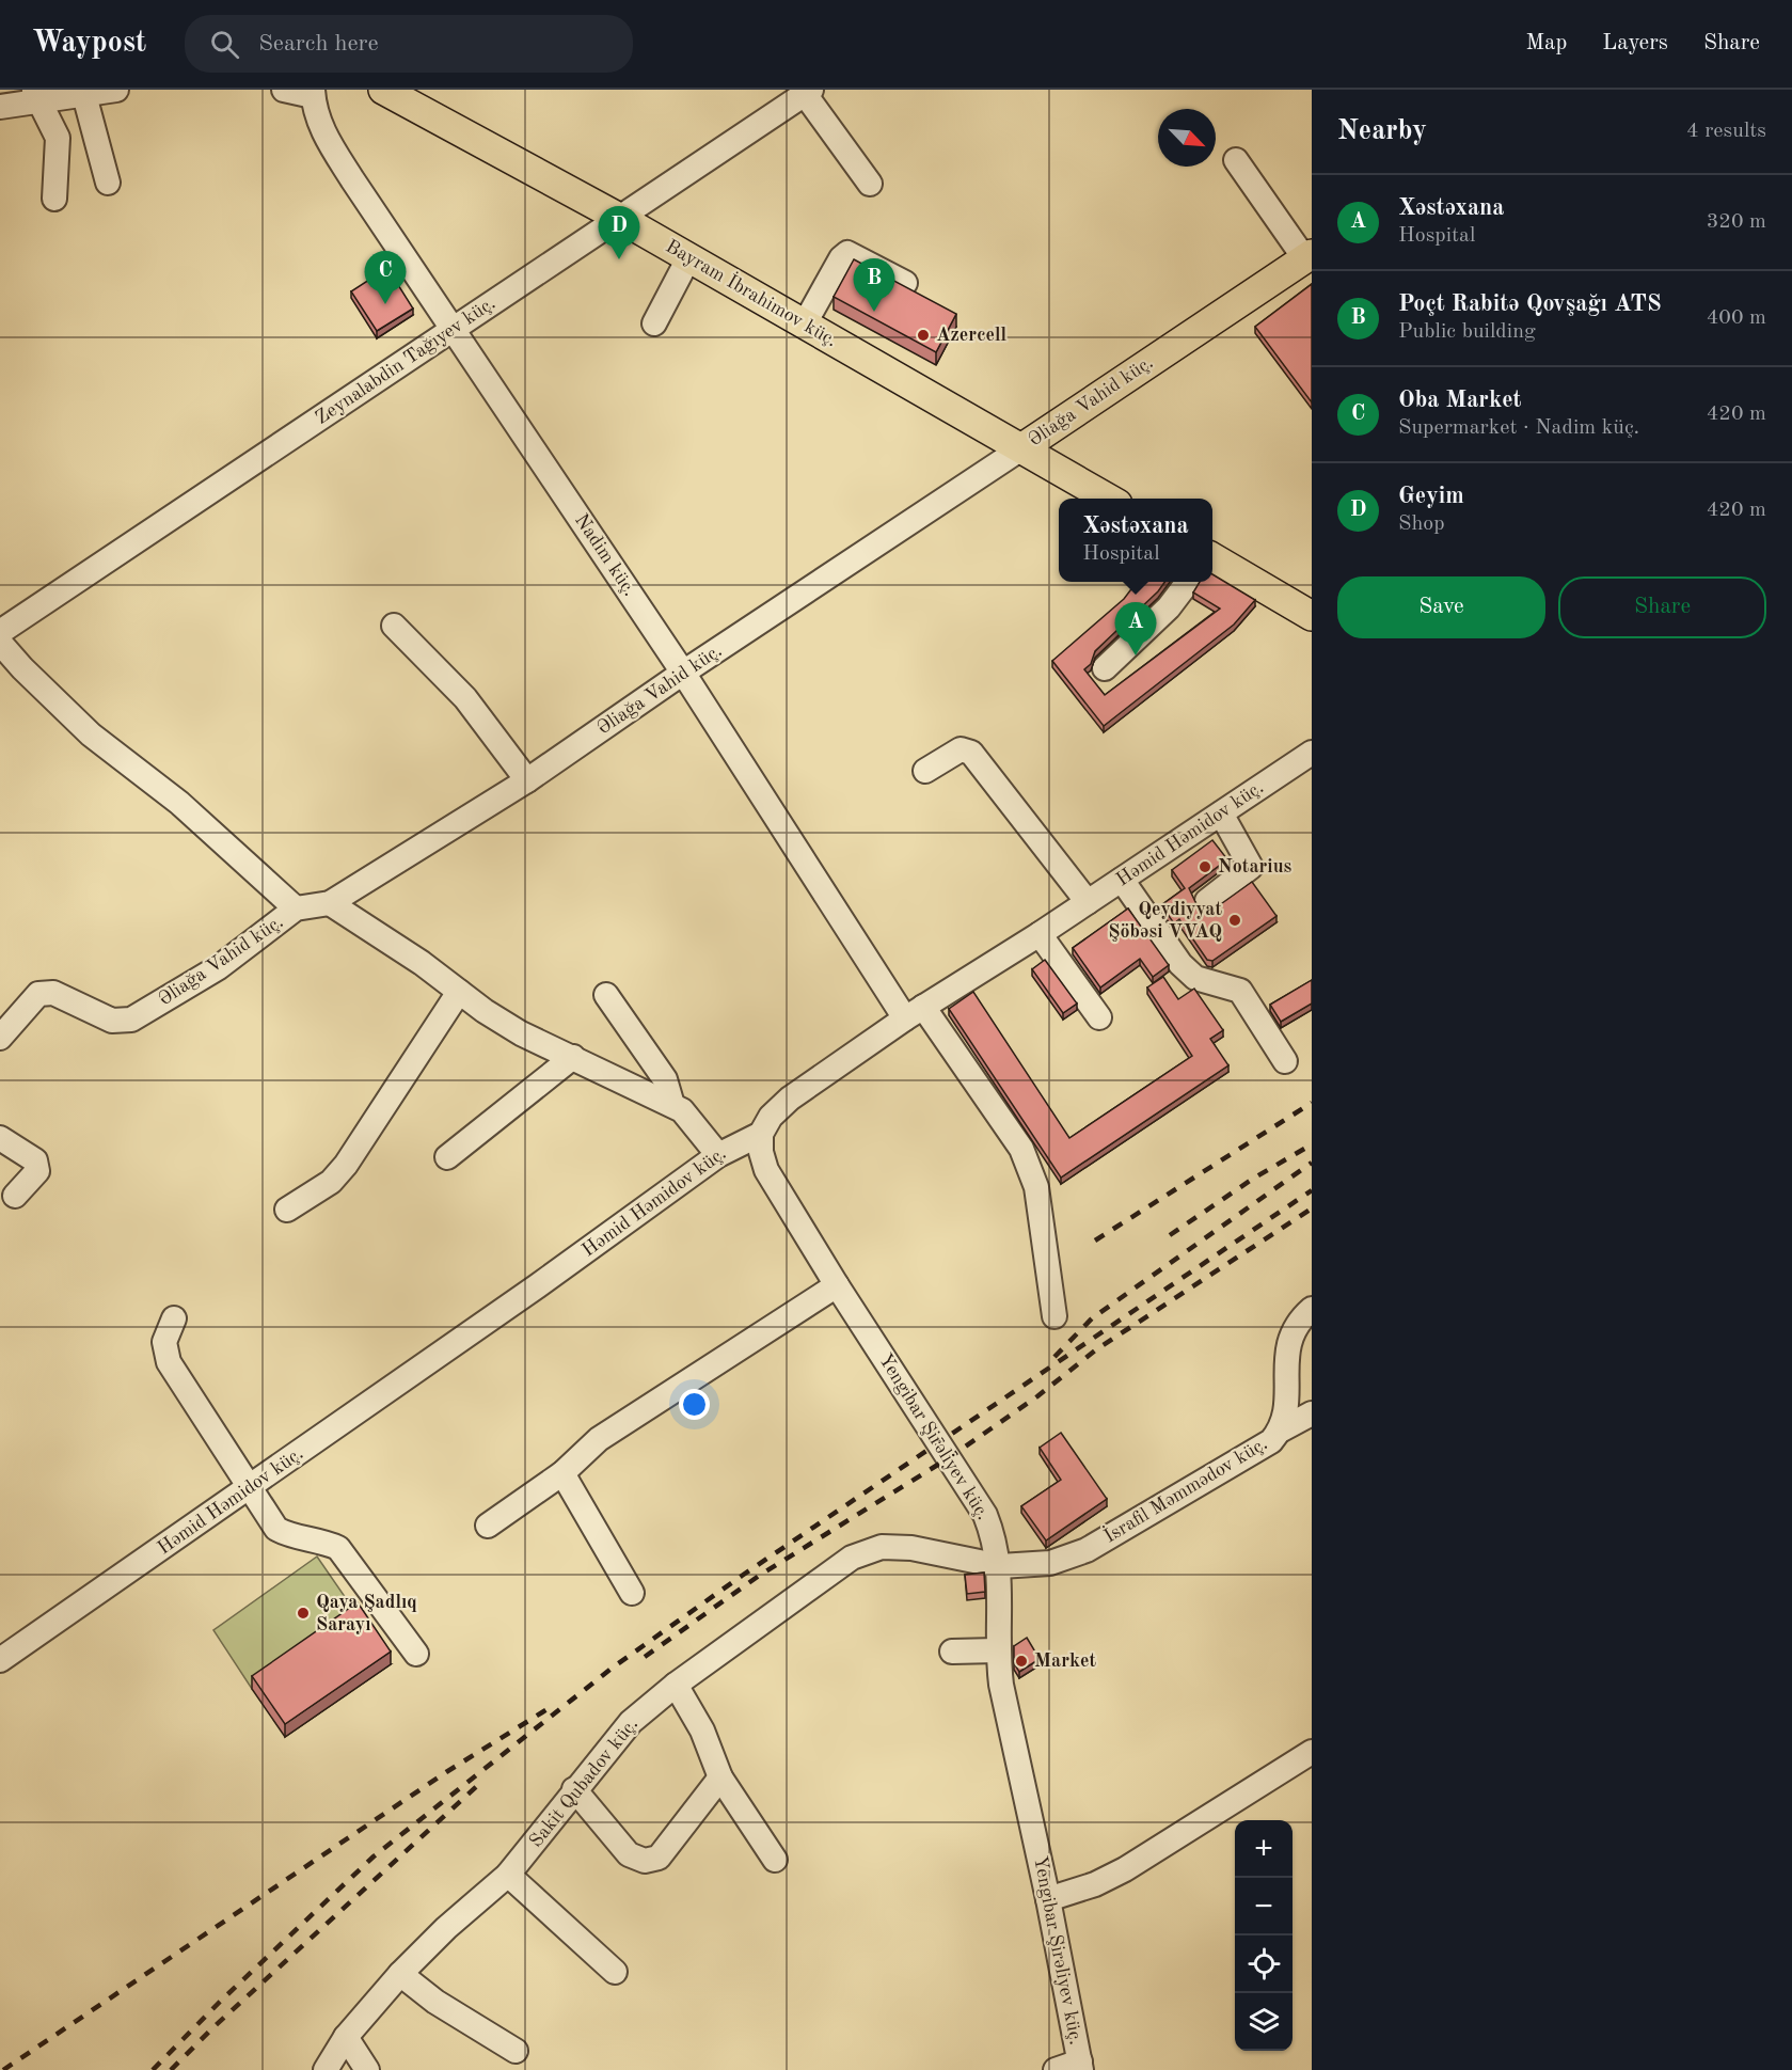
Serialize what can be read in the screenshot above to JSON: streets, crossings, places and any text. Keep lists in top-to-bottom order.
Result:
{
  "streets": {
    "main road": ["Bayram İbrahimov küç.", "Əliağa Vahid küç."],
    "street": [
      "Zeynalabdin Tağıyev küç.",
      "Nadim küç.",
      "Həmid Həmidov küç.",
      "Yengibar Şirəliyev küç.",
      "İsrafil Məmmədov küç.",
      "Sakit Qubadov küç."
    ]
  },
  "crossings": [
    ["Bayram İbrahimov küç.", "Zeynalabdin Tağıyev küç."],
    ["Bayram İbrahimov küç.", "Əliağa Vahid küç."],
    ["Zeynalabdin Tağıyev küç.", "Nadim küç."],
    ["Əliağa Vahid küç.", "Nadim küç."],
    ["Nadim küç.", "Həmid Həmidov küç."],
    ["Həmid Həmidov küç.", "Yengibar Şirəliyev küç."],
    ["Yengibar Şirəliyev küç.", "İsrafil Məmmədov küç."],
    ["Yengibar Şirəliyev küç.", "Sakit Qubadov küç."],
    ["İsrafil Məmmədov küç.", "Sakit Qubadov küç."]
  ],
  "places": [
    "Azercell",
    "Notarius",
    "Qeydiyyat Şöbəsi VVAQ",
    "Qaya Şadlıq Sarayı",
    "Market"
  ],
  "north": "bottom right",
  "page": {
    "header": "Waypost",
    "search": "Search here",
    "nav": ["Map", "Layers", "Share"],
    "heading": ["Nearby", "4 results"],
    "list": [
      {
        "mark": "A",
        "name": "Xəstəxana",
        "note": "Hospital",
        "value": "320 m"
      },
      {
        "mark": "B",
        "name": "Poçt Rabitə Qovşağı ATS",
        "note": "Public building",
        "value": "400 m"
      },
      {
        "mark": "C",
        "name": "Oba Market",
        "note": "Supermarket · Nadim küç.",
        "value": "420 m"
      },
      {
        "mark": "D",
        "name": "Geyim",
        "note": "Shop",
        "value": "420 m"
      }
    ],
    "pins": [
      "D",
      "C",
      "B",
      "A"
    ],
    "popup": ["Xəstəxana", "Hospital"],
    "buttons": ["Save", "Share"],
    "map_buttons": ["+", "−"]
  }
}
